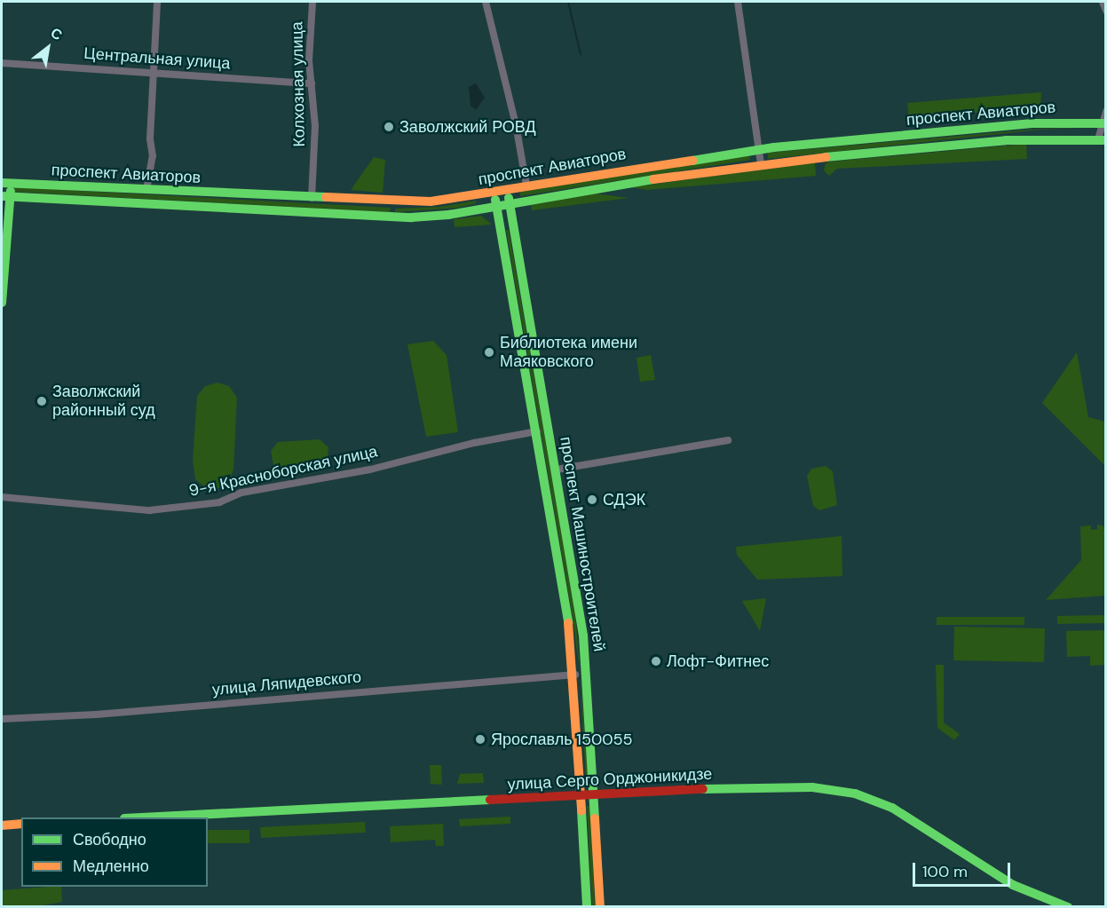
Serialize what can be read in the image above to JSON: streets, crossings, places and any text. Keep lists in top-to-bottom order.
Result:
{
  "streets": {
    "main road": ["проспект Авиаторов", "проспект Машиностроителей", "улица Серго Орджоникидзе"],
    "street": [
      "Центральная улица",
      "Колхозная улица",
      "9-я Красноборская улица",
      "улица Ляпидевского"
    ]
  },
  "crossings": [
    ["Центральная улица", "Колхозная улица"],
    ["Колхозная улица", "проспект Авиаторов"],
    ["проспект Авиаторов", "проспект Машиностроителей"],
    ["9-я Красноборская улица", "проспект Машиностроителей"],
    ["проспект Машиностроителей", "улица Ляпидевского"],
    ["проспект Машиностроителей", "улица Серго Орджоникидзе"]
  ],
  "places": [
    "Заволжский РОВД",
    "Библиотека имени Маяковского",
    "Заволжский районный суд",
    "СДЭК",
    "Лофт-Фитнес",
    "Ярославль 150055"
  ],
  "legend": ["Свободно", "Медленно"],
  "scale_bar": "100 m",
  "north": "top right"
}
